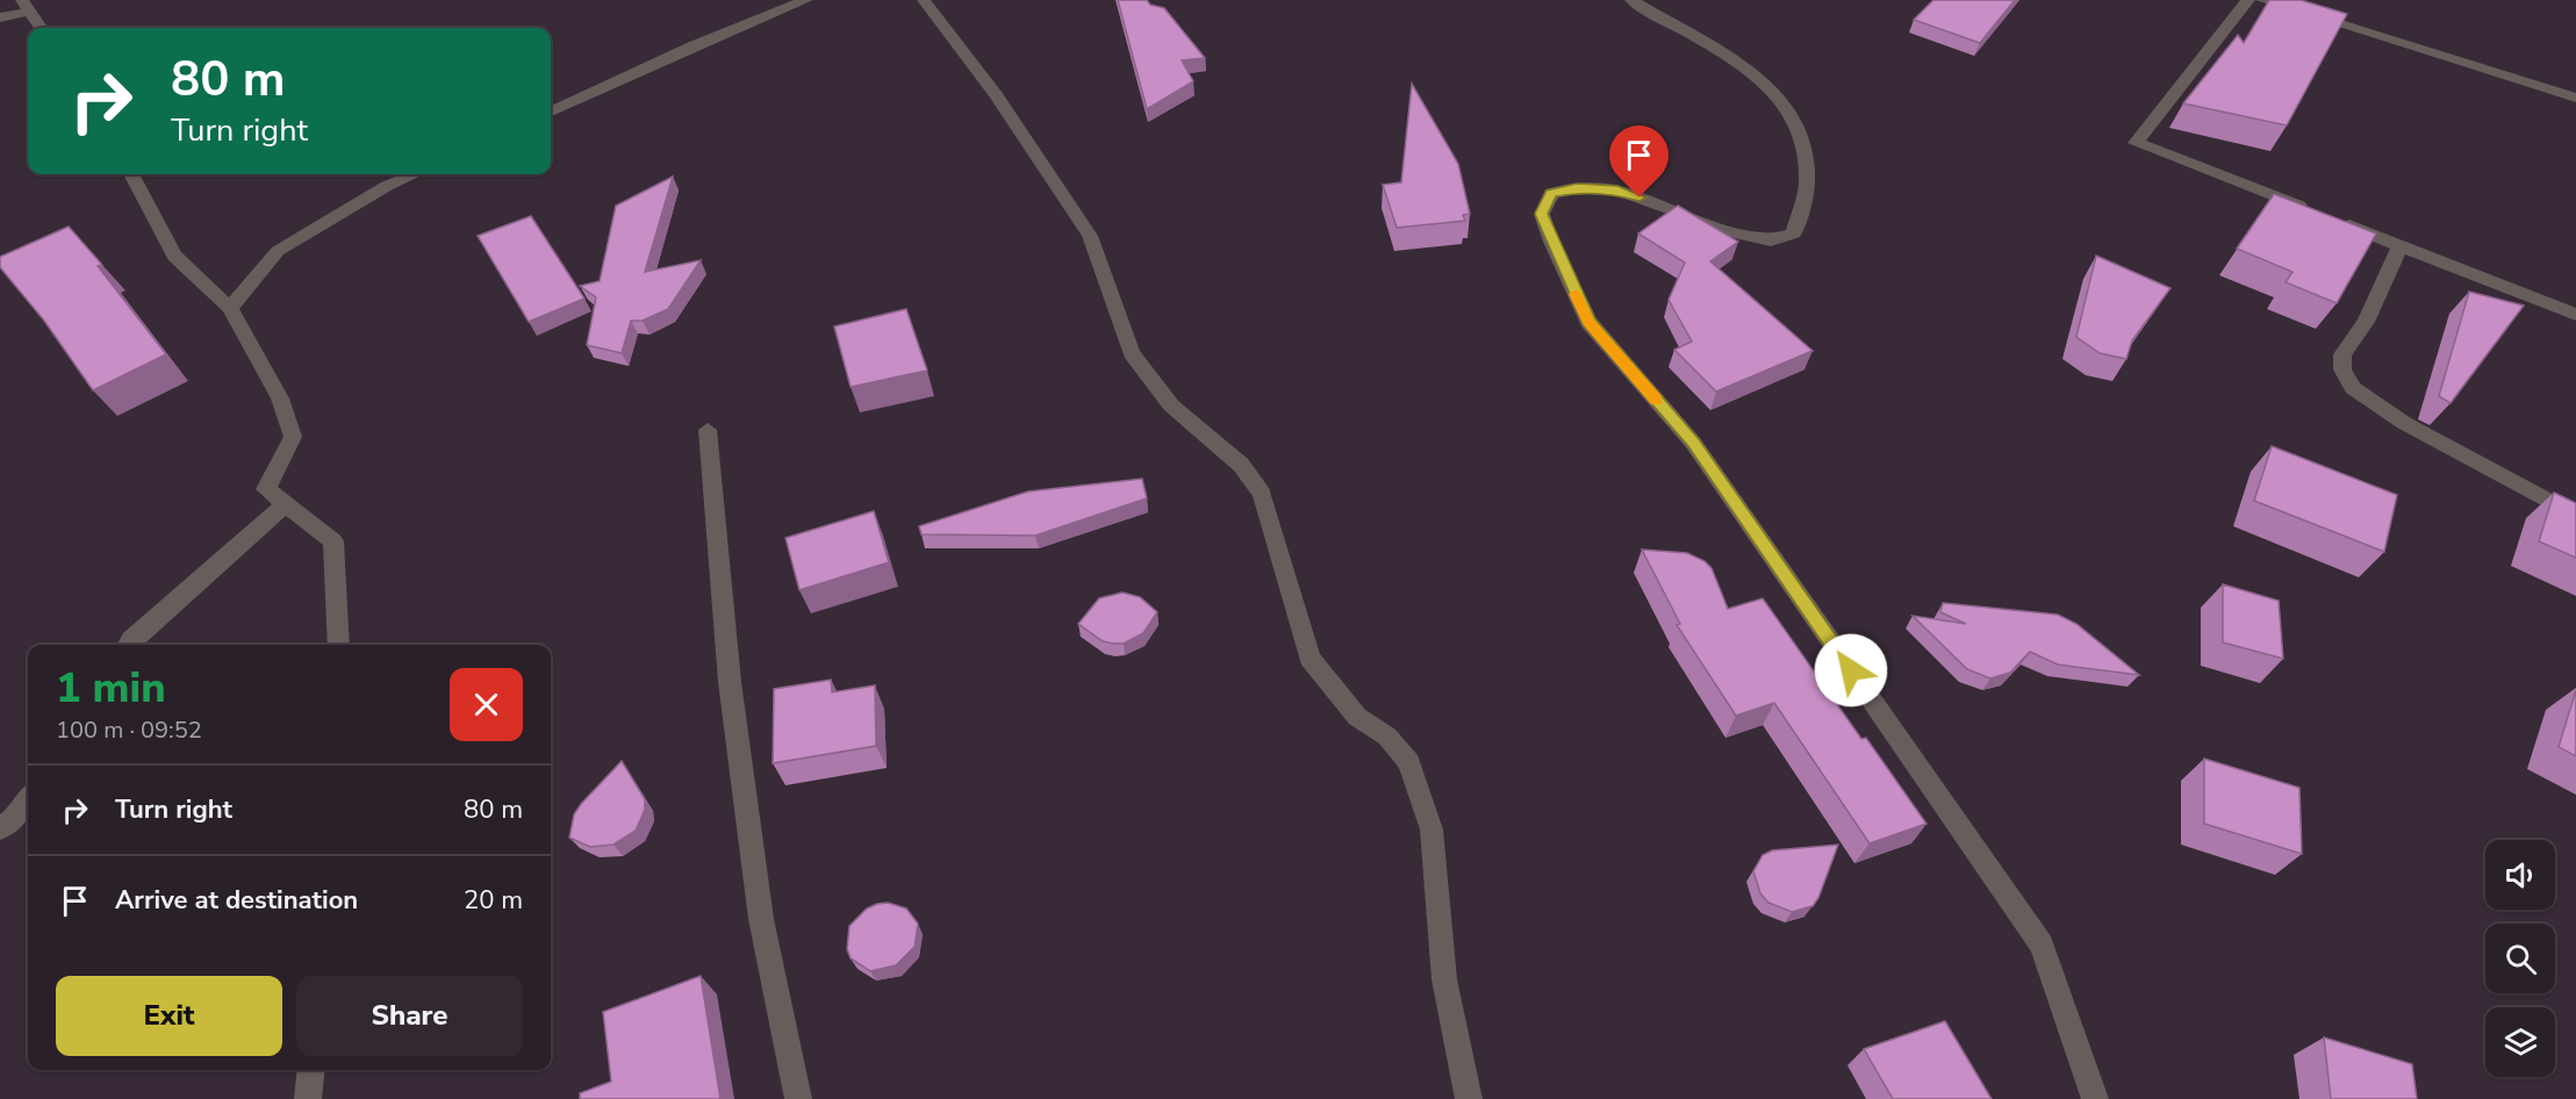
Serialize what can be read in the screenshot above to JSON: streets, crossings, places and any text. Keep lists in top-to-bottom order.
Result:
{
  "page": {
    "turn": ["80 m", "Turn right"],
    "heading": ["1 min", "100 m · 09:52"],
    "list": [
      {
        "name": "Turn right",
        "value": "80 m"
      },
      {
        "name": "Arrive at destination",
        "value": "20 m"
      }
    ],
    "buttons": ["Exit", "Share"]
  }
}
